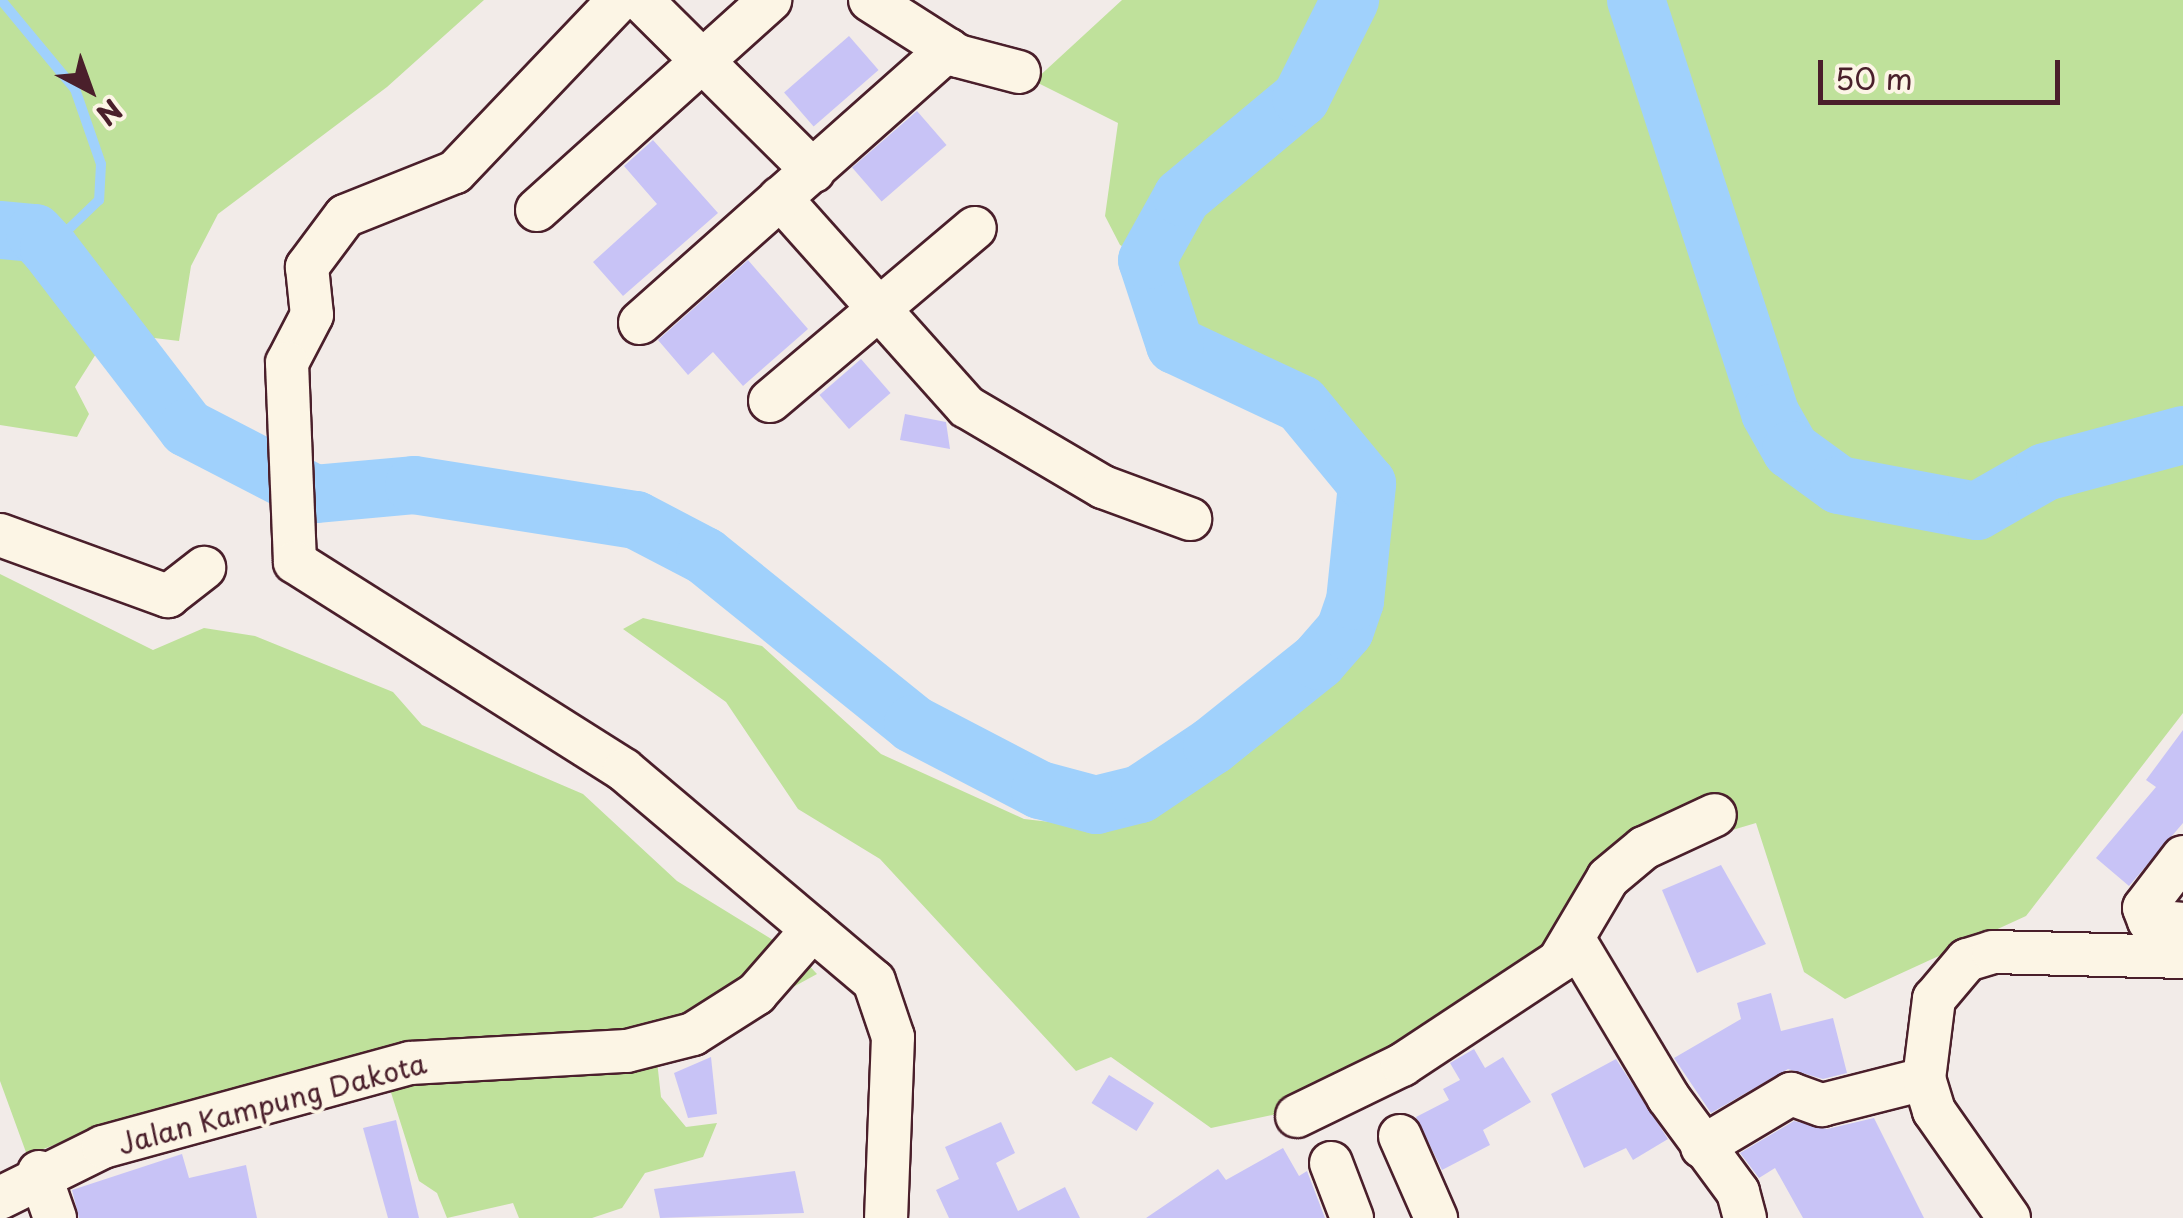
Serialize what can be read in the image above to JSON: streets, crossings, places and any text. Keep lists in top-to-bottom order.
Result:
{
  "streets": {
    "street": ["Jalan Kampung Dakota"]
  },
  "scale_bar": "50 m",
  "north": "bottom right"
}
